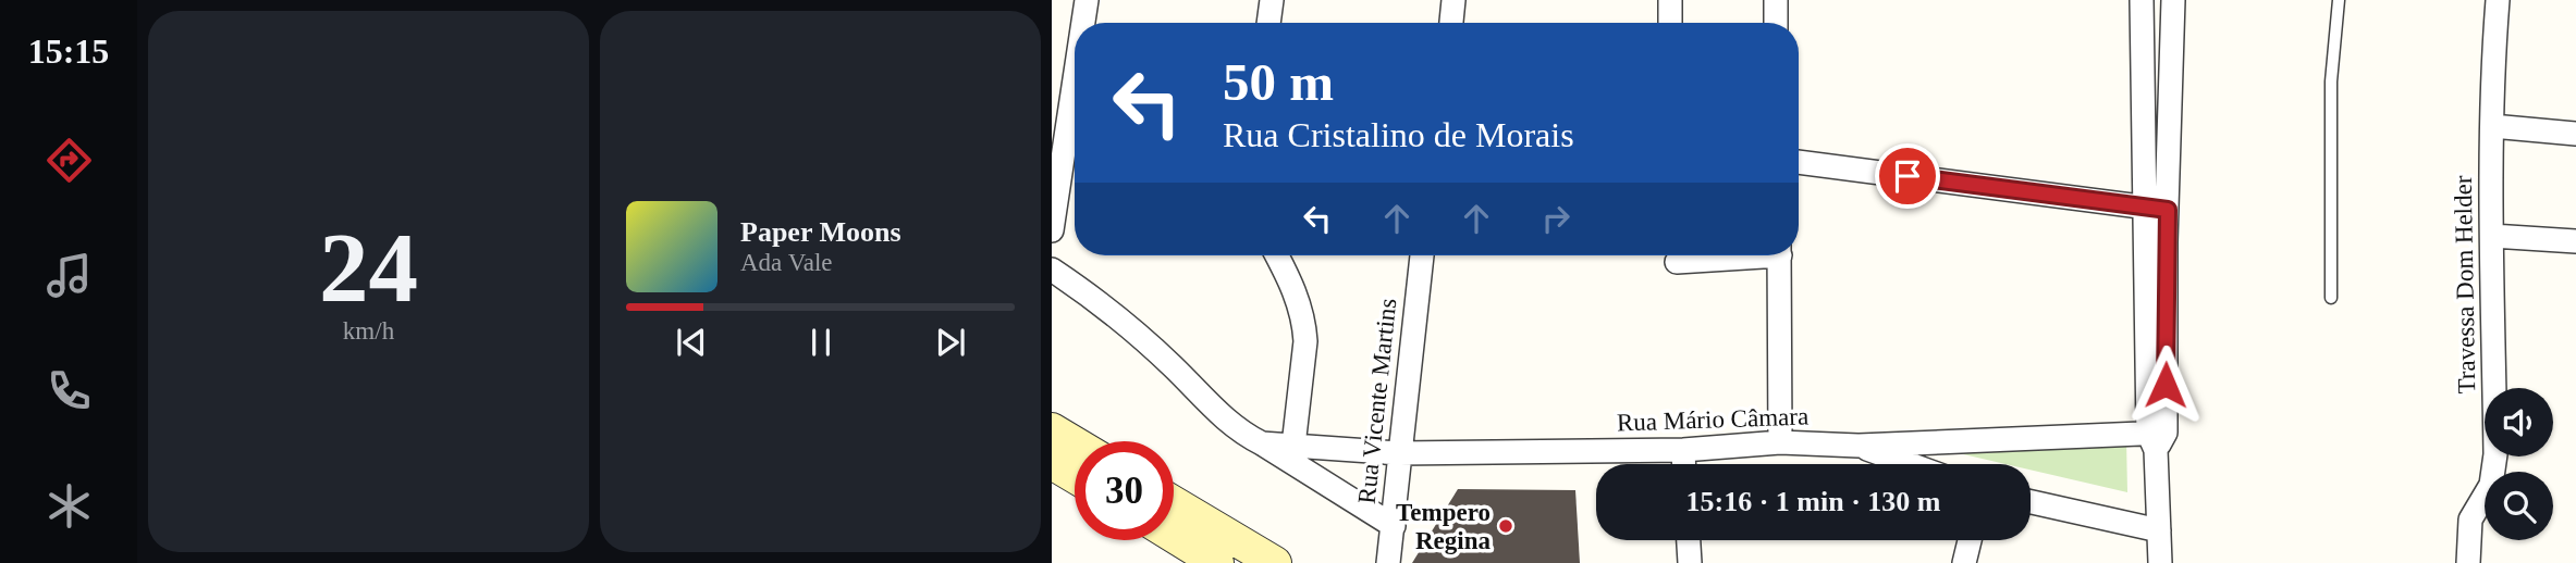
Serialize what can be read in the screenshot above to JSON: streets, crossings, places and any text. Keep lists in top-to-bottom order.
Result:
{
  "streets": {
    "street": ["Travessa Dom Helder", "Rua Vicente Martins", "Rua Mário Câmara"]
  },
  "crossings": [
    ["Rua Vicente Martins", "Rua Mário Câmara"]
  ],
  "places": ["Tempero Regina"],
  "page": {
    "tabs": "15:15",
    "tile": ["24", "km/h"],
    "turn": ["50 m", "Rua Cristalino de Morais"],
    "song": ["Paper Moons", "Ada Vale"],
    "limit": "30",
    "trip": "15:16 · 1 min · 130 m"
  }
}
